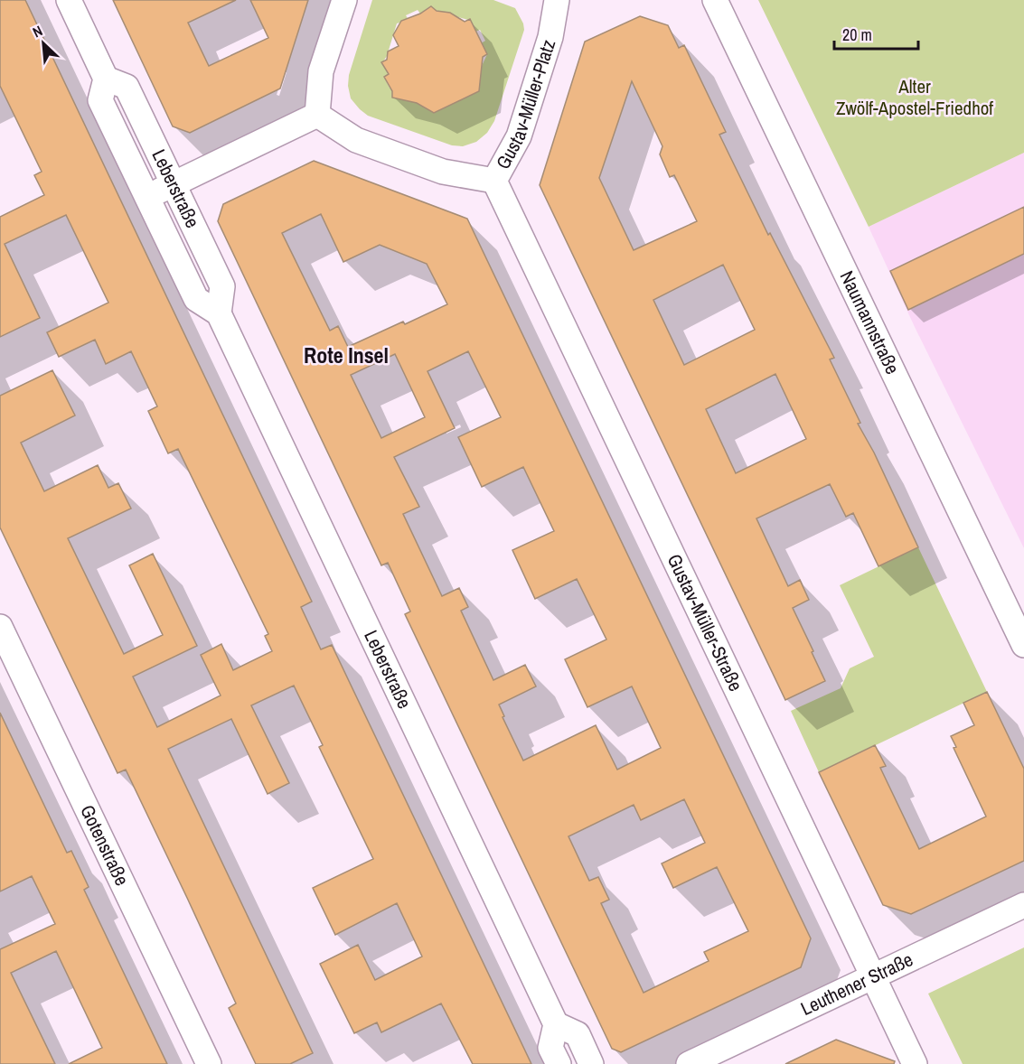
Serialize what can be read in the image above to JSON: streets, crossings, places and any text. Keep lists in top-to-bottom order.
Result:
{
  "streets": {
    "street": [
      "Gustav-Müller-Platz",
      "Leberstraße",
      "Naumannstraße",
      "Gustav-Müller-Straße",
      "Gotenstraße",
      "Leuthener Straße"
    ]
  },
  "crossings": [
    ["Gustav-Müller-Platz", "Gustav-Müller-Straße"],
    ["Gustav-Müller-Straße", "Leuthener Straße"]
  ],
  "districts": ["Rote Insel"],
  "parks": ["Alter Zwölf-Apostel-Friedhof"],
  "scale_bar": "20 m",
  "north": "top left"
}
